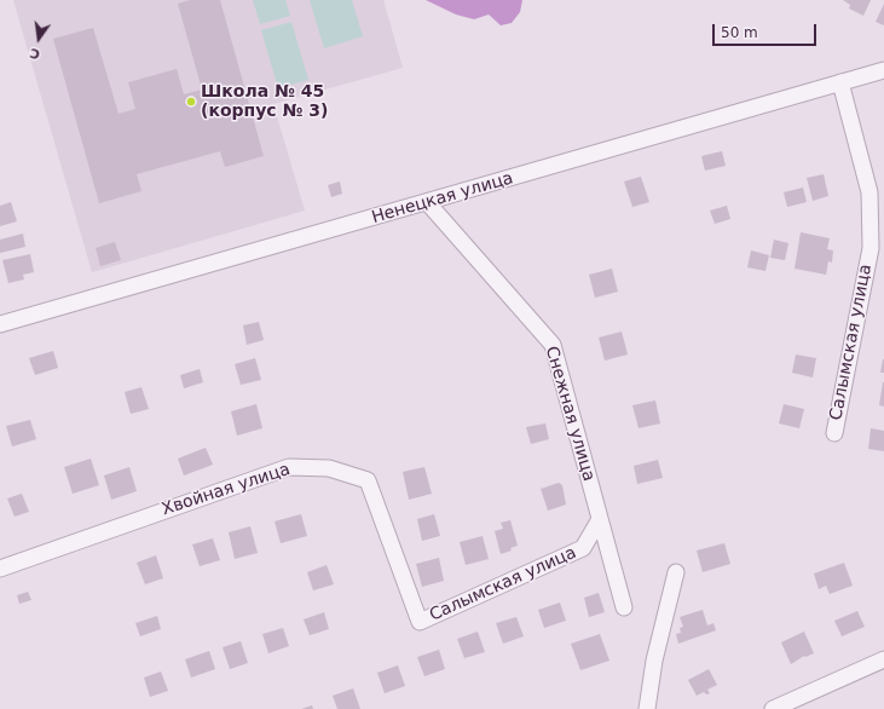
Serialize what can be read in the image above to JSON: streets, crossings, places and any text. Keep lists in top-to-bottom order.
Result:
{
  "streets": {
    "street": [
      "Ненецкая улица",
      "Салымская улица",
      "Снежная улица",
      "Хвойная улица"
    ]
  },
  "crossings": [
    ["Ненецкая улица", "Салымская улица"],
    ["Ненецкая улица", "Снежная улица"],
    ["Салымская улица", "Снежная улица"],
    ["Салымская улица", "Хвойная улица"]
  ],
  "places": ["Школа № 45 (корпус № 3)"],
  "scale_bar": "50 m",
  "north": "bottom"
}
